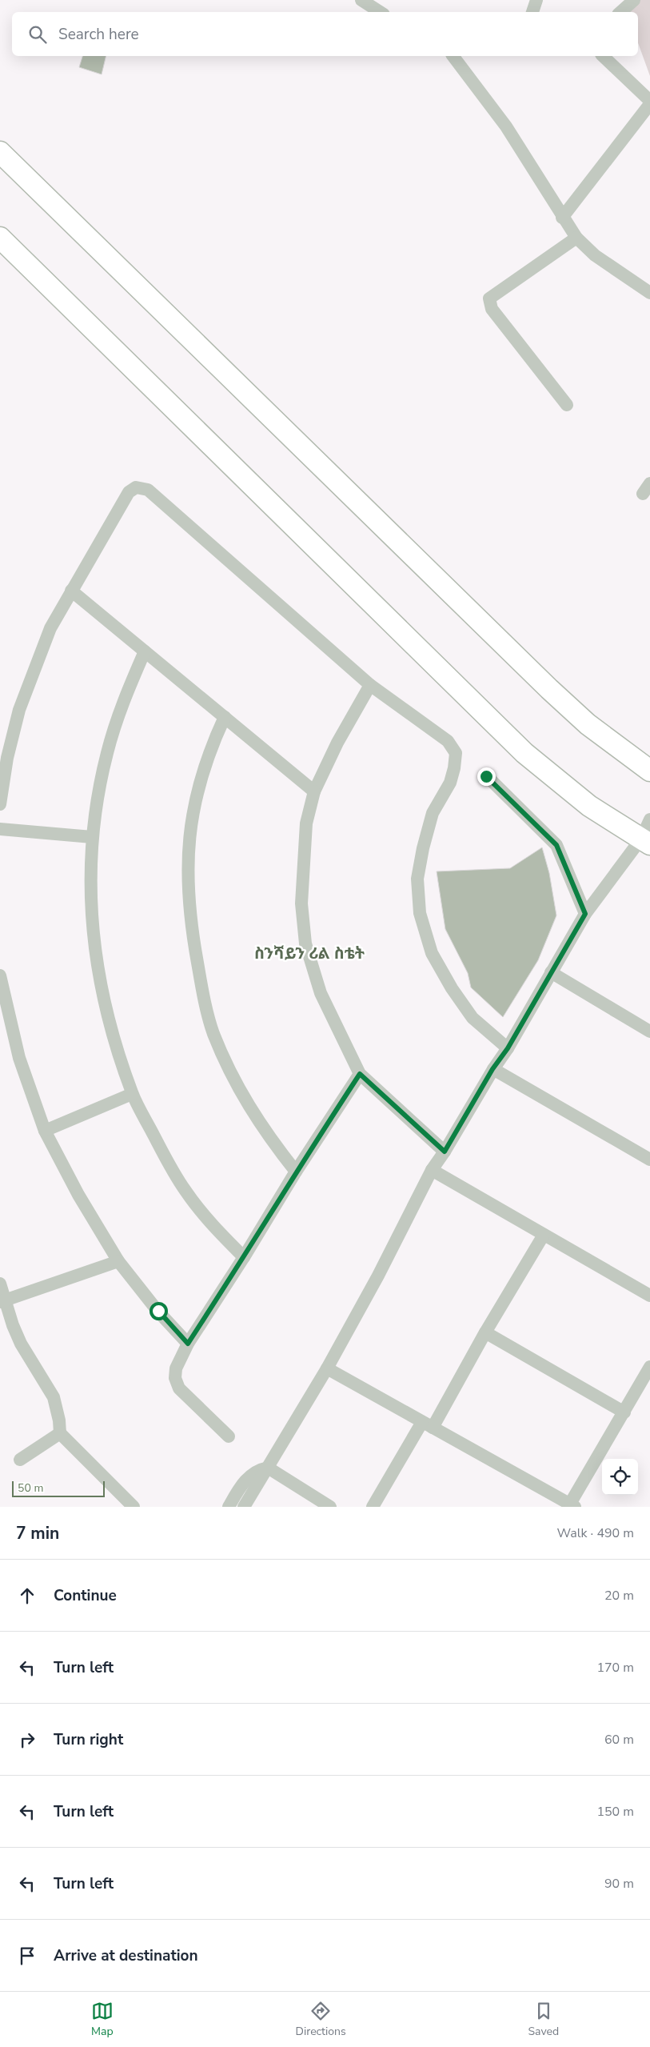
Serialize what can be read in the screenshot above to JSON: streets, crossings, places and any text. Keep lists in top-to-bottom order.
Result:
{
  "districts": ["ስንሻይን ሪል ስቴት"],
  "scale_bar": "50 m",
  "page": {
    "search": "Search here",
    "scale": "50 m",
    "heading": ["7 min", "Walk · 490 m"],
    "list": [
      ["Continue", "20 m"],
      ["Turn left", "170 m"],
      ["Turn right", "60 m"],
      ["Turn left", "150 m"],
      ["Turn left", "90 m"],
      "Arrive at destination"
    ],
    "nav": ["Map", "Directions", "Saved"]
  }
}
